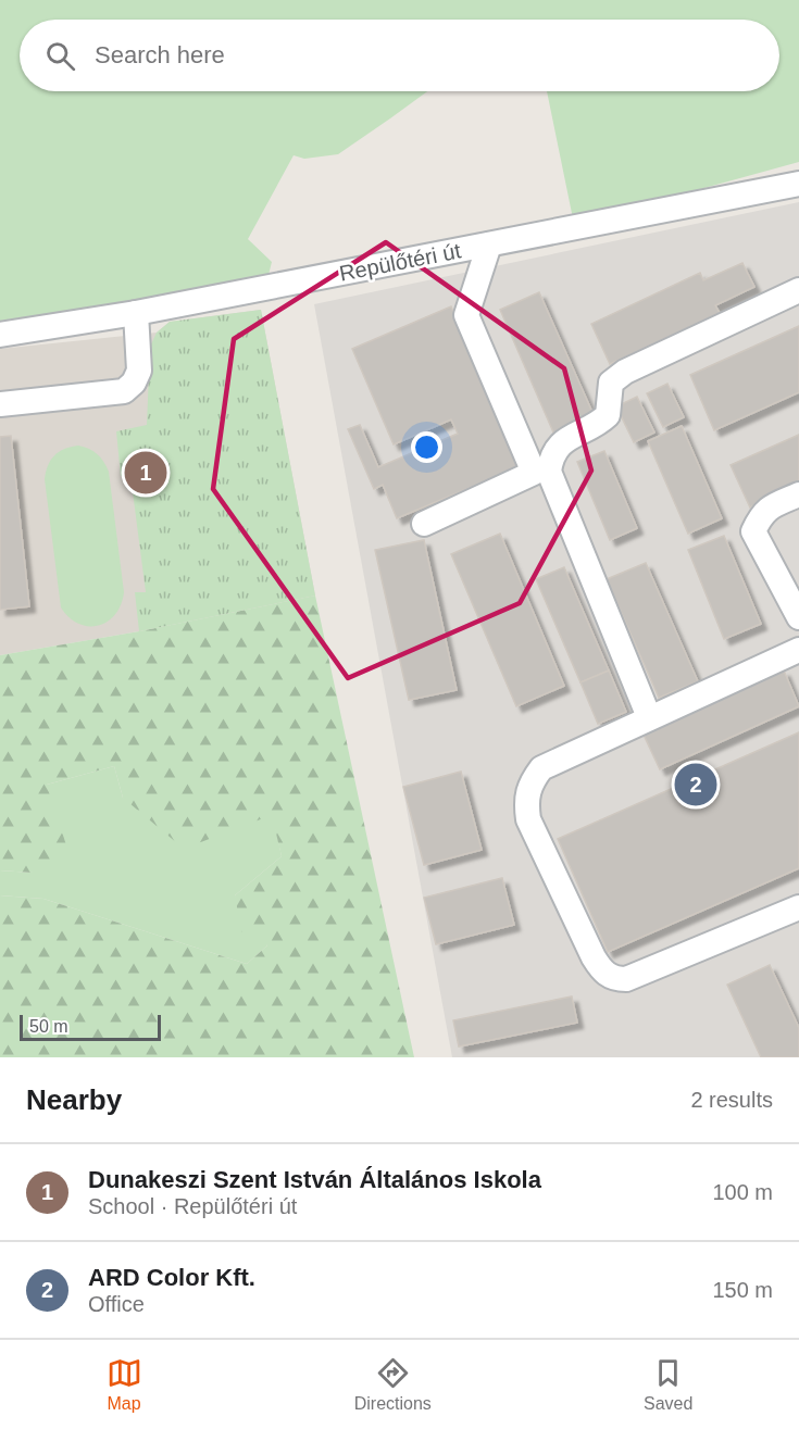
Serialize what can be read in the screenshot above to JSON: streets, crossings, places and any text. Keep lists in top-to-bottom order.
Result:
{
  "streets": {
    "street": ["Repülőtéri út"]
  },
  "scale_bar": "50 m",
  "page": {
    "search": "Search here",
    "pins": ["1", "2"],
    "scale": "50 m",
    "heading": ["Nearby", "2 results"],
    "list": [
      {
        "mark": "1",
        "name": "Dunakeszi Szent István Általános Iskola",
        "note": "School · Repülőtéri út",
        "value": "100 m"
      },
      {
        "mark": "2",
        "name": "ARD Color Kft.",
        "note": "Office",
        "value": "150 m"
      }
    ],
    "nav": ["Map", "Directions", "Saved"]
  }
}
